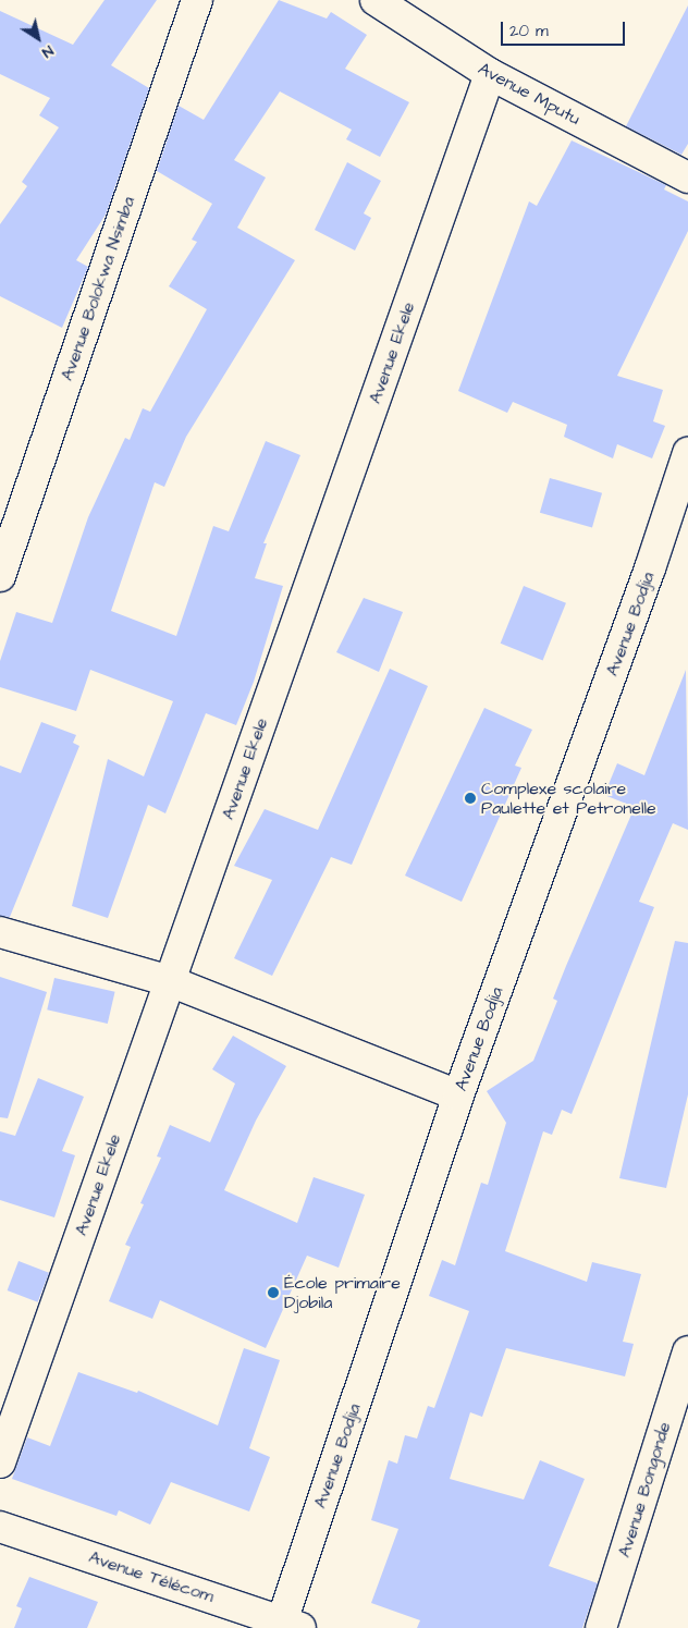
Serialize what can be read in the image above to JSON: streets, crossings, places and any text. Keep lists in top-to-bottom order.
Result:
{
  "streets": {
    "street": [
      "Avenue Mputu",
      "Avenue Bolokwa Nsimba",
      "Avenue Ekele",
      "Avenue Bodjia",
      "Avenue Bongonde",
      "Avenue Télécom"
    ]
  },
  "crossings": [
    ["Avenue Mputu", "Avenue Ekele"],
    ["Avenue Bodjia", "Avenue Télécom"]
  ],
  "places": ["Complexe scolaire Paulette et Petronelle", "École primaire Djobila"],
  "scale_bar": "20 m",
  "north": "bottom right"
}
